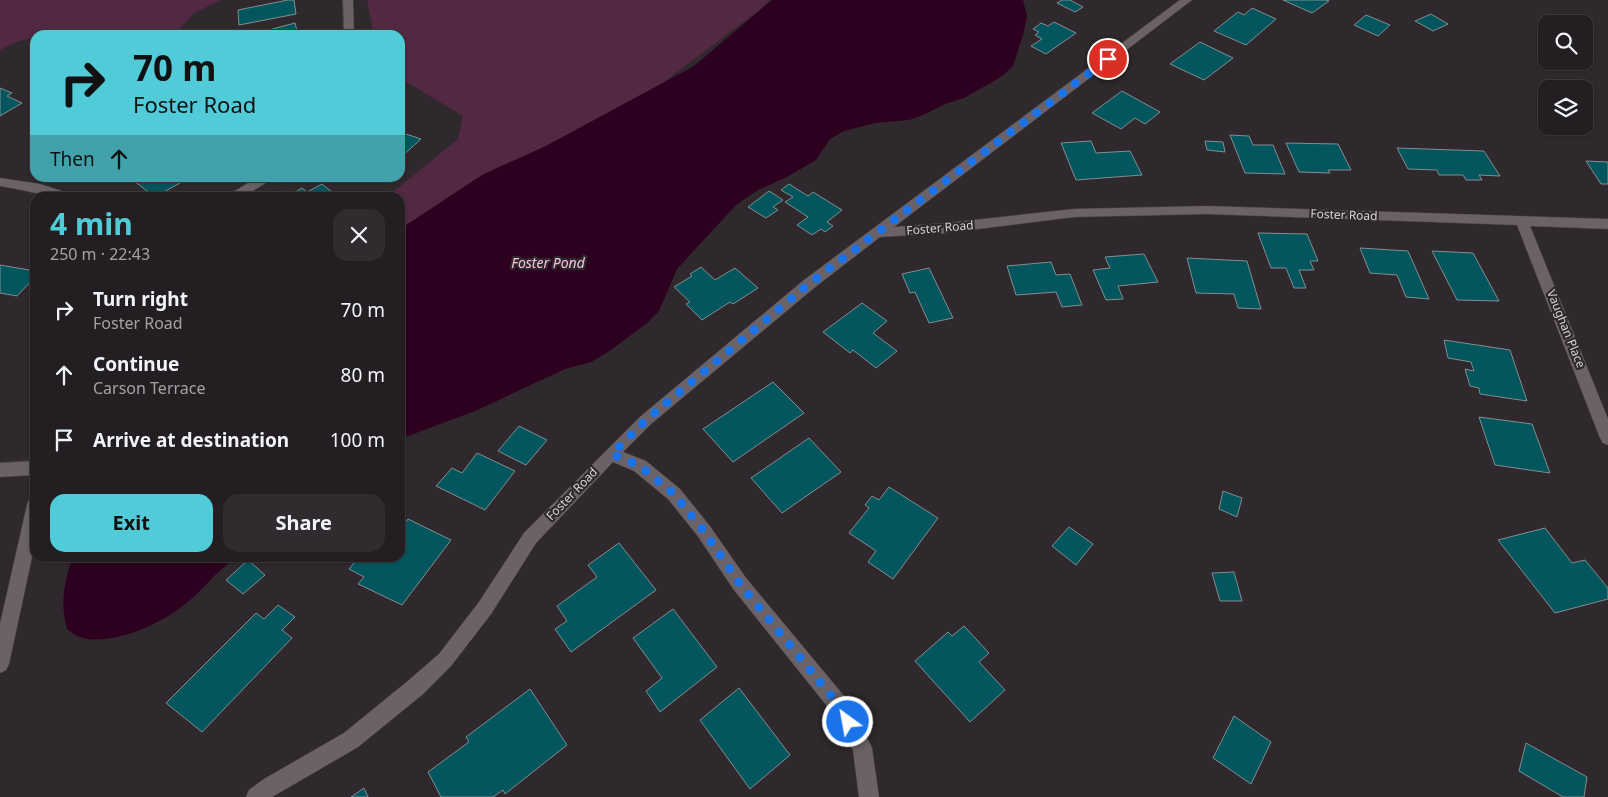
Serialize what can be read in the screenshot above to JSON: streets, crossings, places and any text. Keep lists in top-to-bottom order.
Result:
{
  "streets": {
    "street": ["Foster Road", "Vaughan Place"]
  },
  "crossings": [
    ["Foster Road", "Vaughan Place"]
  ],
  "water": ["Foster Pond"],
  "page": {
    "turn": ["70 m", "Foster Road"],
    "then": "Then",
    "heading": ["4 min", "250 m · 22:43"],
    "list": [
      {
        "name": "Turn right",
        "note": "Foster Road",
        "value": "70 m"
      },
      {
        "name": "Continue",
        "note": "Carson Terrace",
        "value": "80 m"
      },
      {
        "name": "Arrive at destination",
        "value": "100 m"
      }
    ],
    "buttons": ["Exit", "Share"]
  }
}
